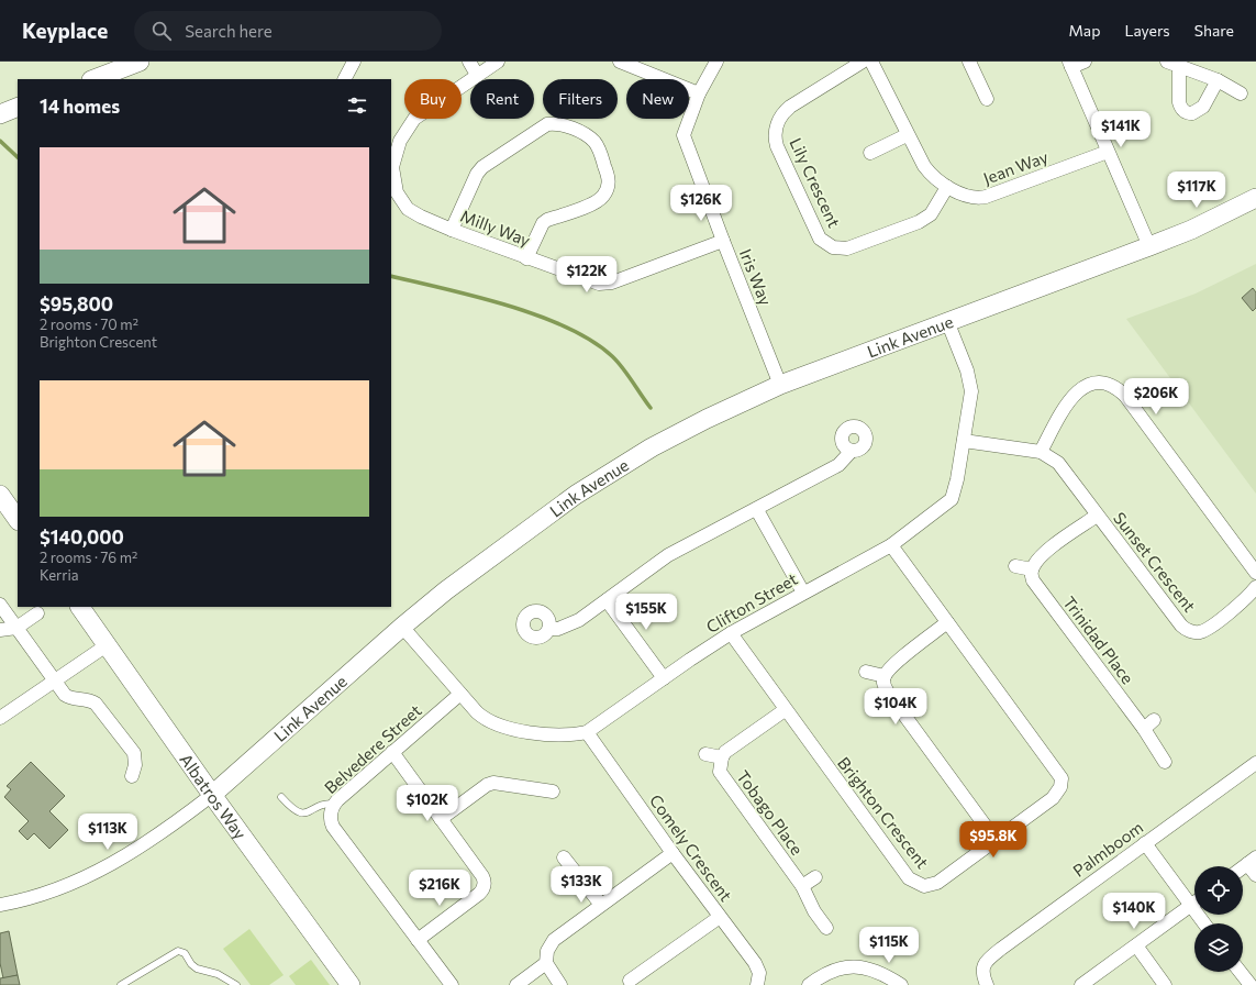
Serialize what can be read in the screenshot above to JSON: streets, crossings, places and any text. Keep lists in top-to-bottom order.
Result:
{
  "streets": {
    "street": [
      "Jean Way",
      "Lily Crescent",
      "Milly Way",
      "Iris Way",
      "Link Avenue",
      "Sunset Crescent",
      "Clifton Street",
      "Trinidad Place",
      "Belvedere Street",
      "Albatros Way",
      "Tobago Place",
      "Brighton Crescent",
      "Comely Crescent",
      "Palmboom"
    ]
  },
  "crossings": [
    ["Jean Way", "Lily Crescent"],
    ["Milly Way", "Iris Way"],
    ["Iris Way", "Link Avenue"],
    ["Link Avenue", "Clifton Street"],
    ["Link Avenue", "Albatros Way"],
    ["Sunset Crescent", "Clifton Street"],
    ["Clifton Street", "Belvedere Street"],
    ["Clifton Street", "Brighton Crescent"],
    ["Clifton Street", "Comely Crescent"],
    ["Tobago Place", "Brighton Crescent"]
  ],
  "page": {
    "header": "Keyplace",
    "search": "Search here",
    "nav": ["Map", "Layers", "Share"],
    "chip": [
      "Buy",
      "Rent",
      "Filters",
      "New"
    ],
    "heading": "14 homes",
    "price": [
      "$141K",
      "$117K",
      "$126K",
      "$122K",
      "$206K",
      "$155K",
      "$104K",
      "$102K",
      "$113K",
      "$95.8K",
      "$133K",
      "$216K",
      "$140K",
      "$115K"
    ],
    "list": [
      {
        "name": "$95,800",
        "note": "2 rooms · 70 m² · Brighton Crescent"
      },
      {
        "name": "$140,000",
        "note": "2 rooms · 76 m² · Kerria"
      }
    ]
  }
}
